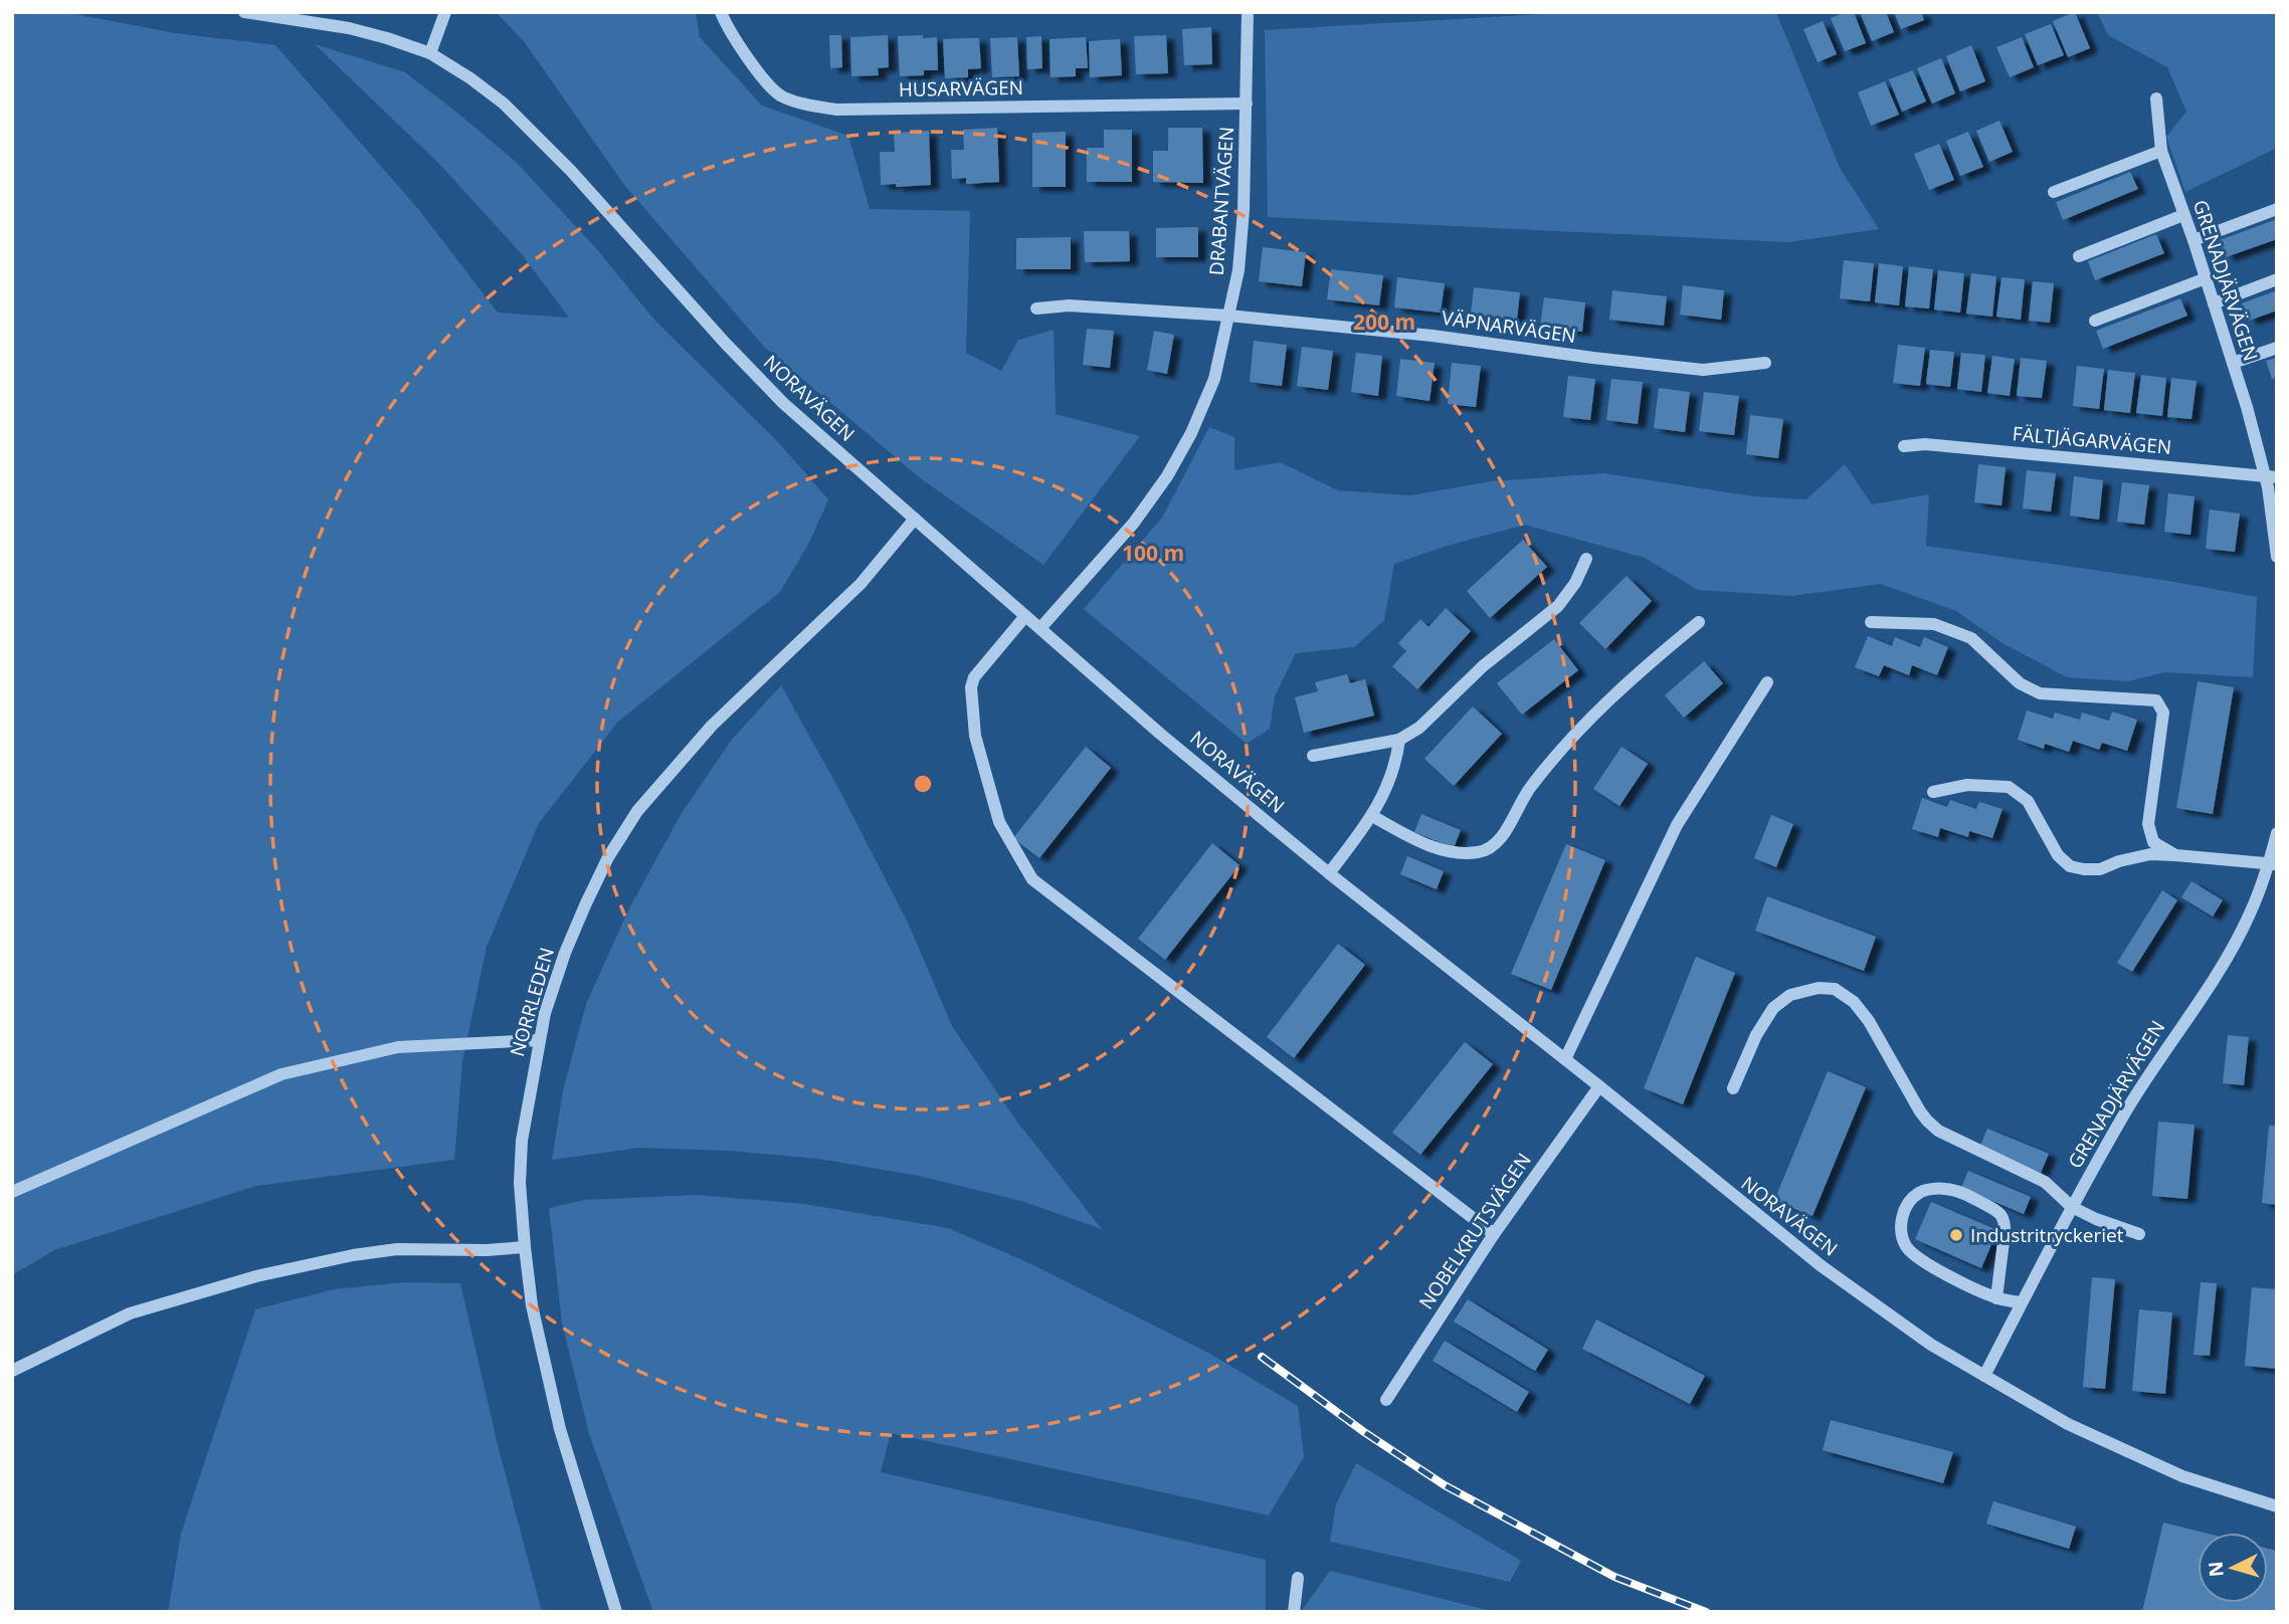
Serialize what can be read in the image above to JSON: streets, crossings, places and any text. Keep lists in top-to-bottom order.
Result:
{
  "streets": {
    "street": [
      "HUSARVÄGEN",
      "DRABANTVÄGEN",
      "GRENADJÄRVÄGEN",
      "VÄPNARVÄGEN",
      "NORAVÄGEN",
      "FÄLTJÄGARVÄGEN",
      "NORRLEDEN",
      "NOBELKRUTSVÄGEN"
    ]
  },
  "crossings": [
    ["HUSARVÄGEN", "DRABANTVÄGEN"],
    ["DRABANTVÄGEN", "VÄPNARVÄGEN"],
    ["DRABANTVÄGEN", "NORAVÄGEN"],
    ["GRENADJÄRVÄGEN", "NORAVÄGEN"],
    ["GRENADJÄRVÄGEN", "FÄLTJÄGARVÄGEN"],
    ["NORAVÄGEN", "NORRLEDEN"],
    ["NORAVÄGEN", "NOBELKRUTSVÄGEN"]
  ],
  "places": ["Industritryckeriet"],
  "north": "left",
  "rings": ["200 m", "100 m"]
}
